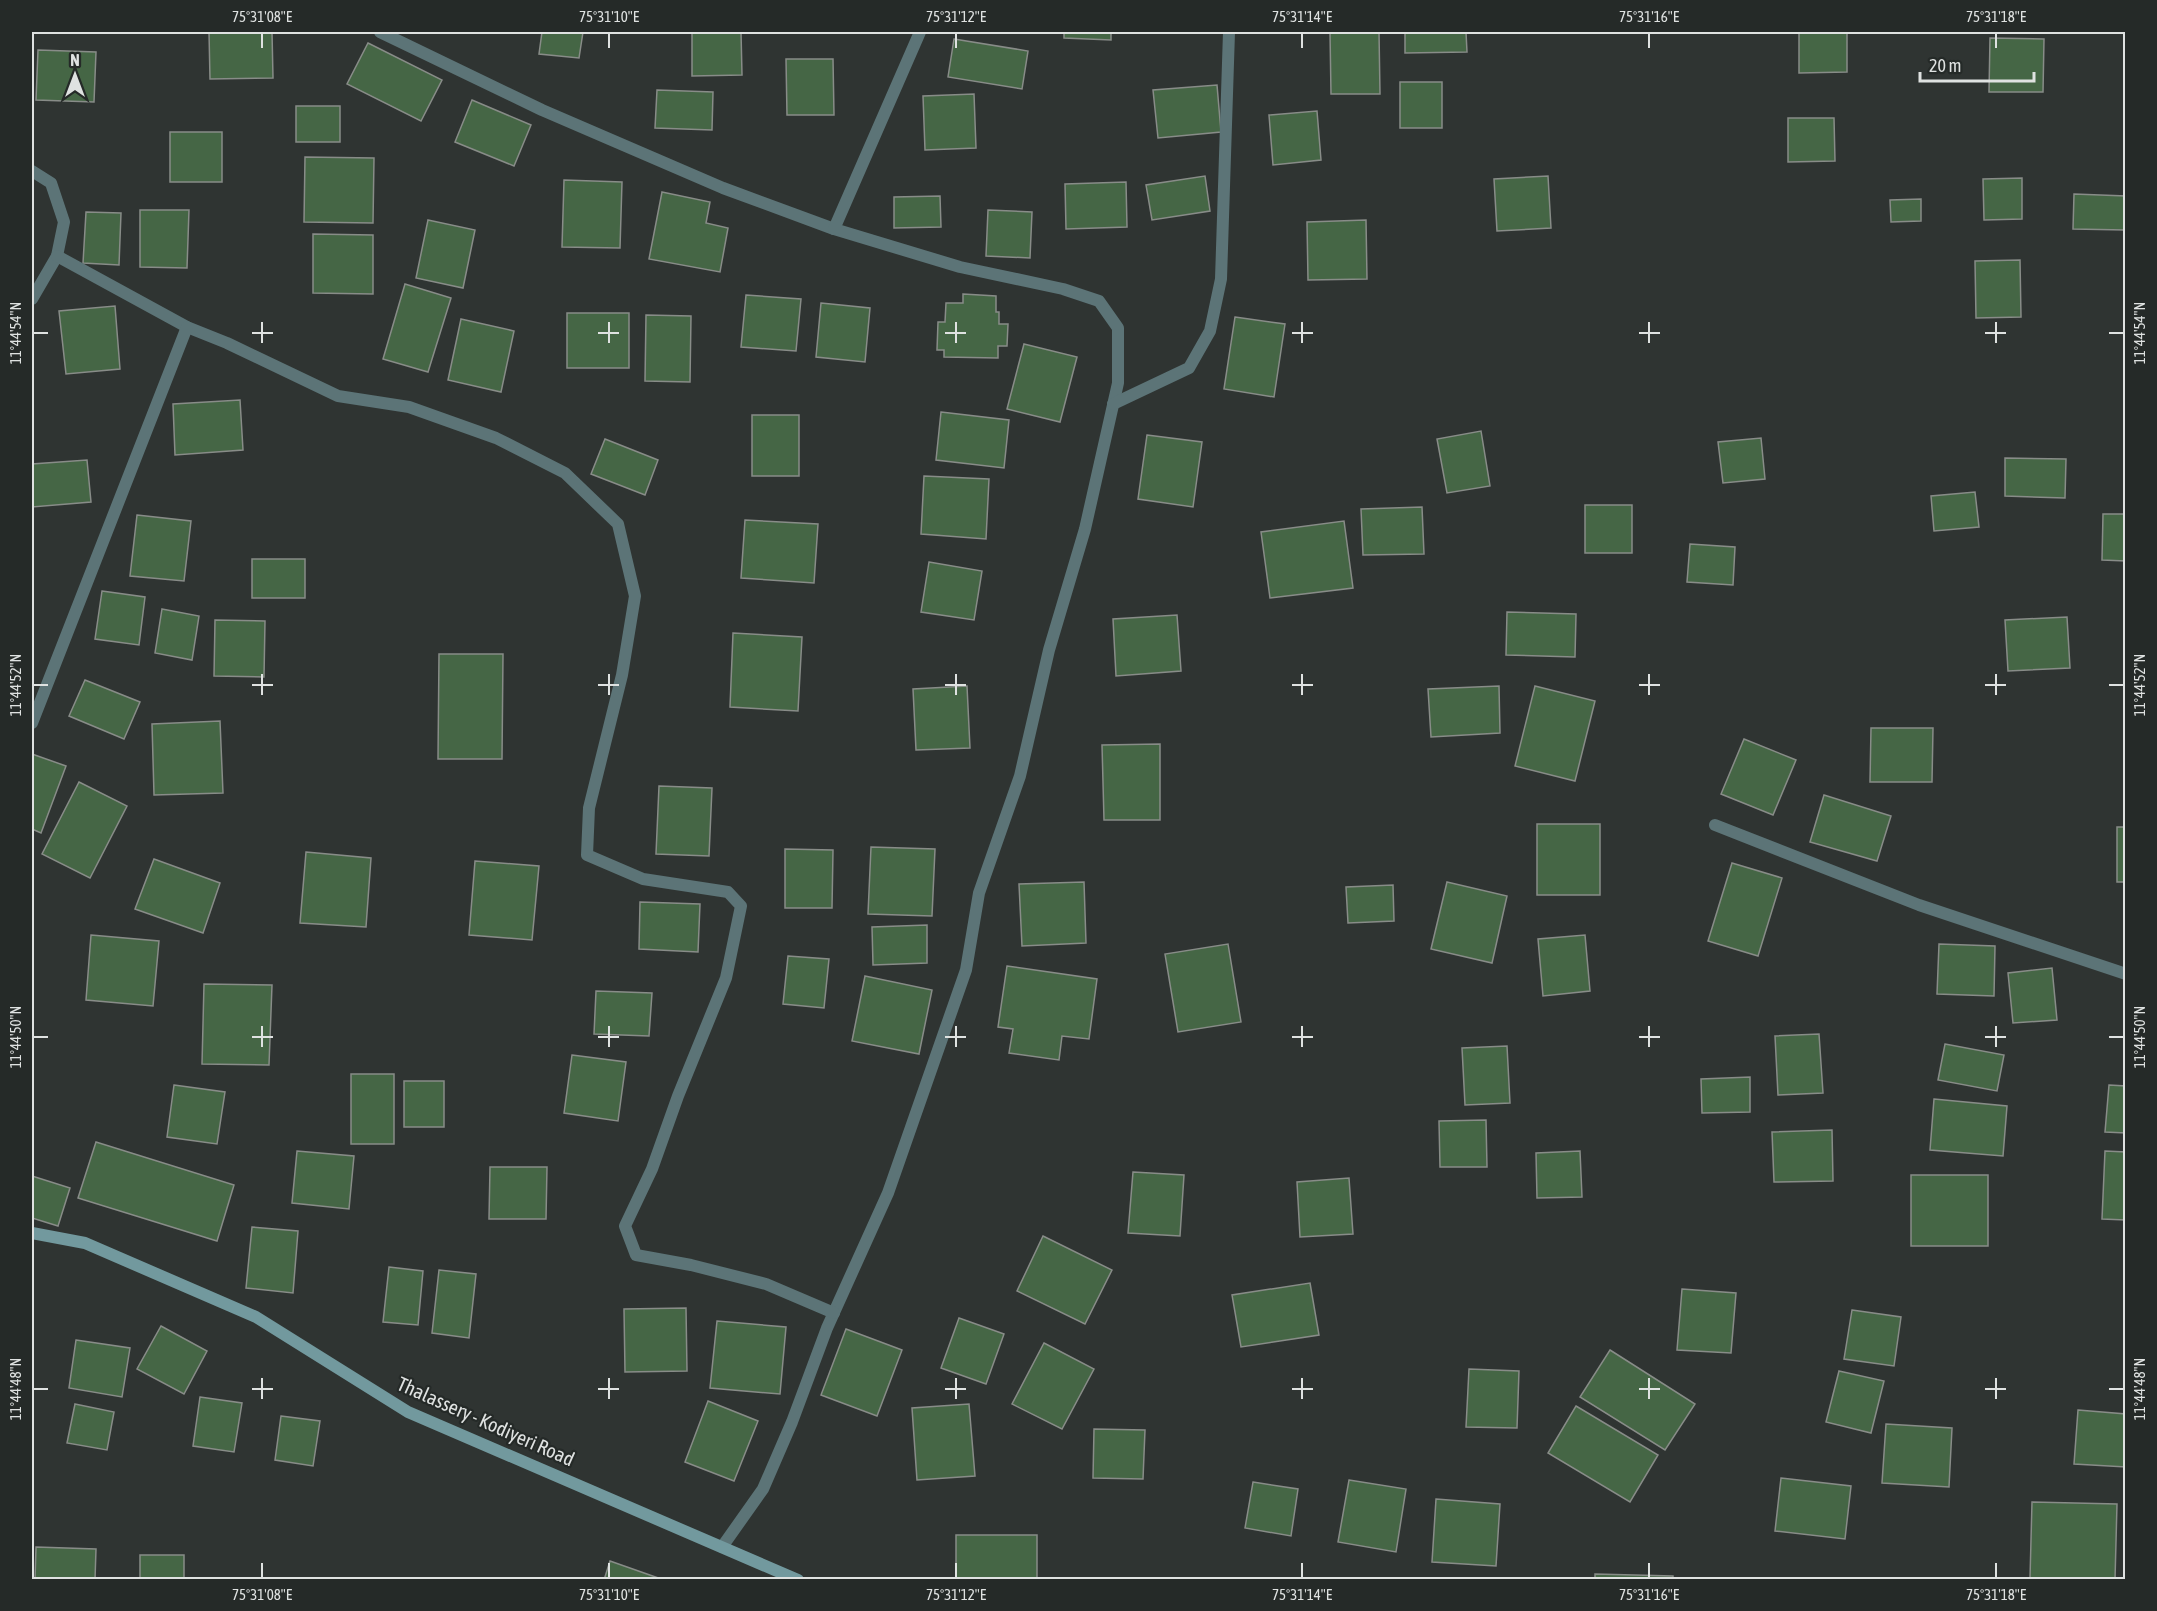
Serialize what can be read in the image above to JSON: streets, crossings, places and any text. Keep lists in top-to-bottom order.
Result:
{
  "streets": {
    "main road": ["Thalassery - Kodiyeri Road"]
  },
  "scale_bar": "20 m",
  "north": "top",
  "coordinates": [
    "75°31'08\"E",
    "75°31'10\"E",
    "75°31'12\"E",
    "75°31'14\"E",
    "75°31'16\"E",
    "75°31'18\"E",
    "11°44'54\"N",
    "11°44'52\"N",
    "11°44'50\"N",
    "11°44'48\"N"
  ]
}
